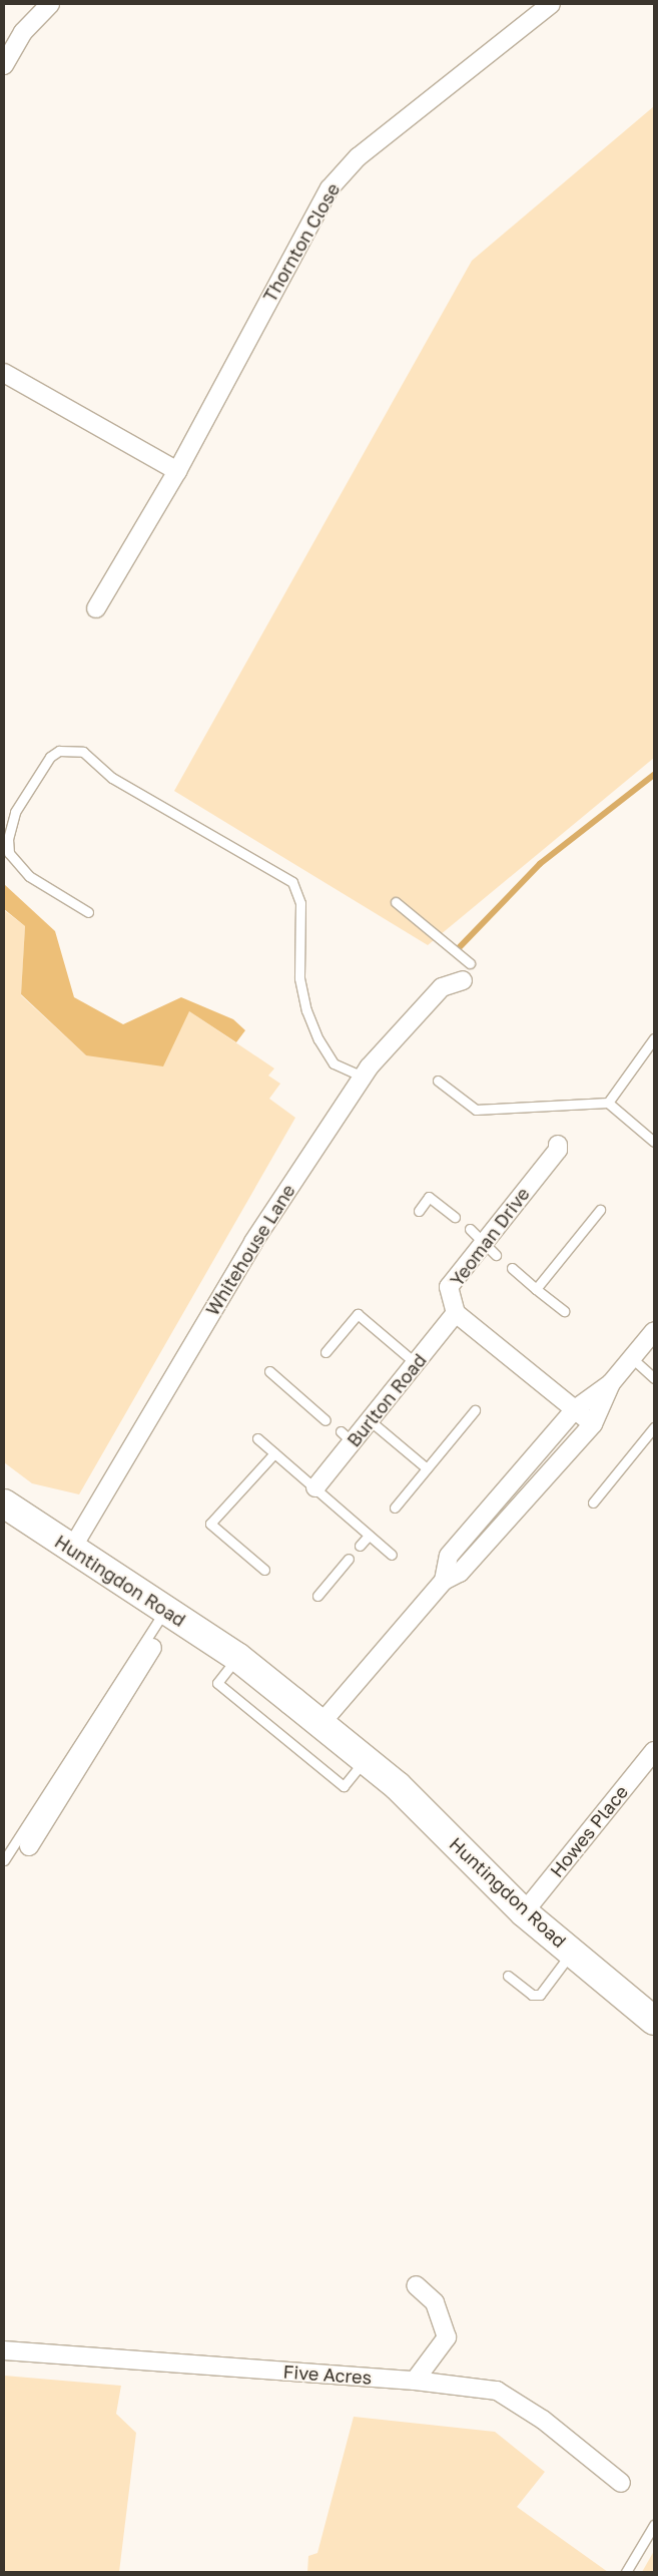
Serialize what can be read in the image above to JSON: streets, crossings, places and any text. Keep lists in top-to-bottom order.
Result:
{
  "streets": {
    "main road": ["Huntingdon Road"],
    "street": [
      "Thornton Close",
      "Yeoman Drive",
      "Whitehouse Lane",
      "Burlton Road",
      "Howes Place",
      "Five Acres"
    ]
  },
  "crossings": [
    ["Yeoman Drive", "Burlton Road"],
    ["Whitehouse Lane", "Huntingdon Road"],
    ["Huntingdon Road", "Howes Place"]
  ]
}
